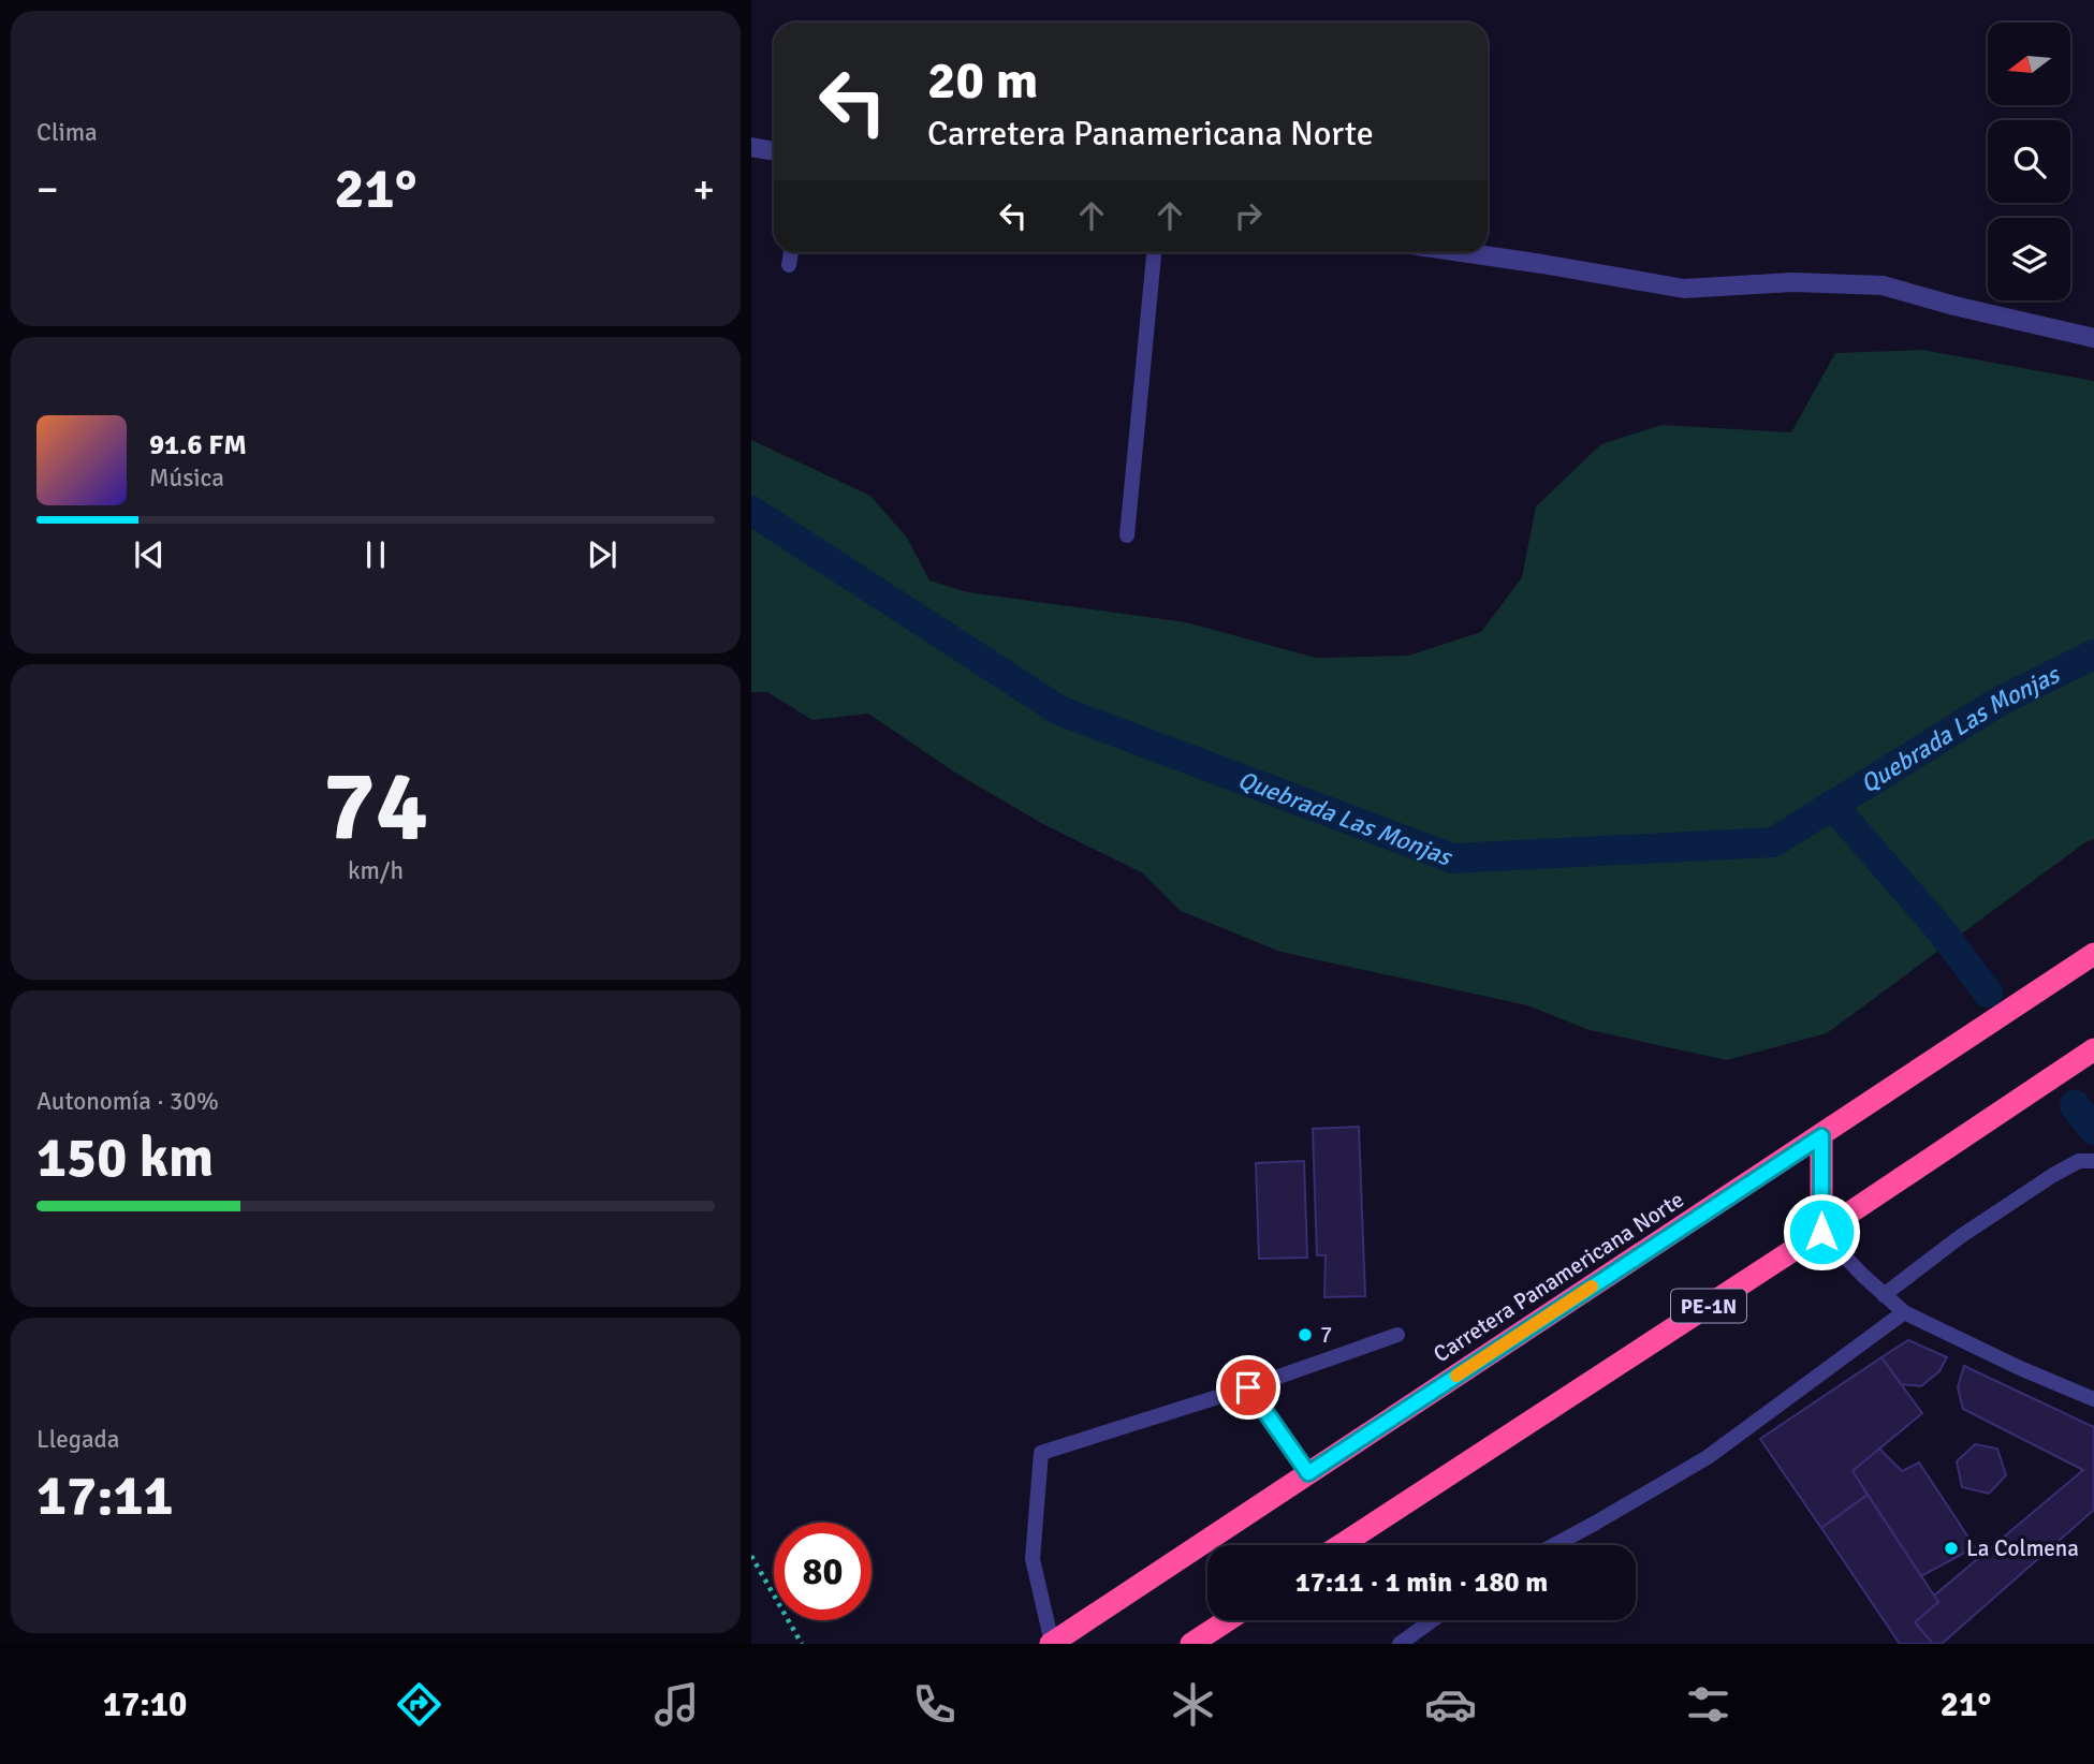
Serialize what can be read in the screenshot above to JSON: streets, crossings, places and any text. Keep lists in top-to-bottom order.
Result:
{
  "streets": {
    "highway": ["Carretera Panamericana Norte", "PE-1N"]
  },
  "water": ["Quebrada Las Monjas"],
  "places": ["7", "La Colmena"],
  "north": "left",
  "page": {
    "tile": [
      "Clima",
      ["74", "km/h"],
      ["Autonomía · 30%", "150 km"],
      ["Llegada", "17:11"]
    ],
    "turn": ["20 m", "Carretera Panamericana Norte"],
    "heat": ["−", "21°", "+"],
    "song": ["91.6 FM", "Música"],
    "limit": "80",
    "trip": "17:11 · 1 min · 180 m",
    "tabs": ["17:10", "21°"]
  }
}
